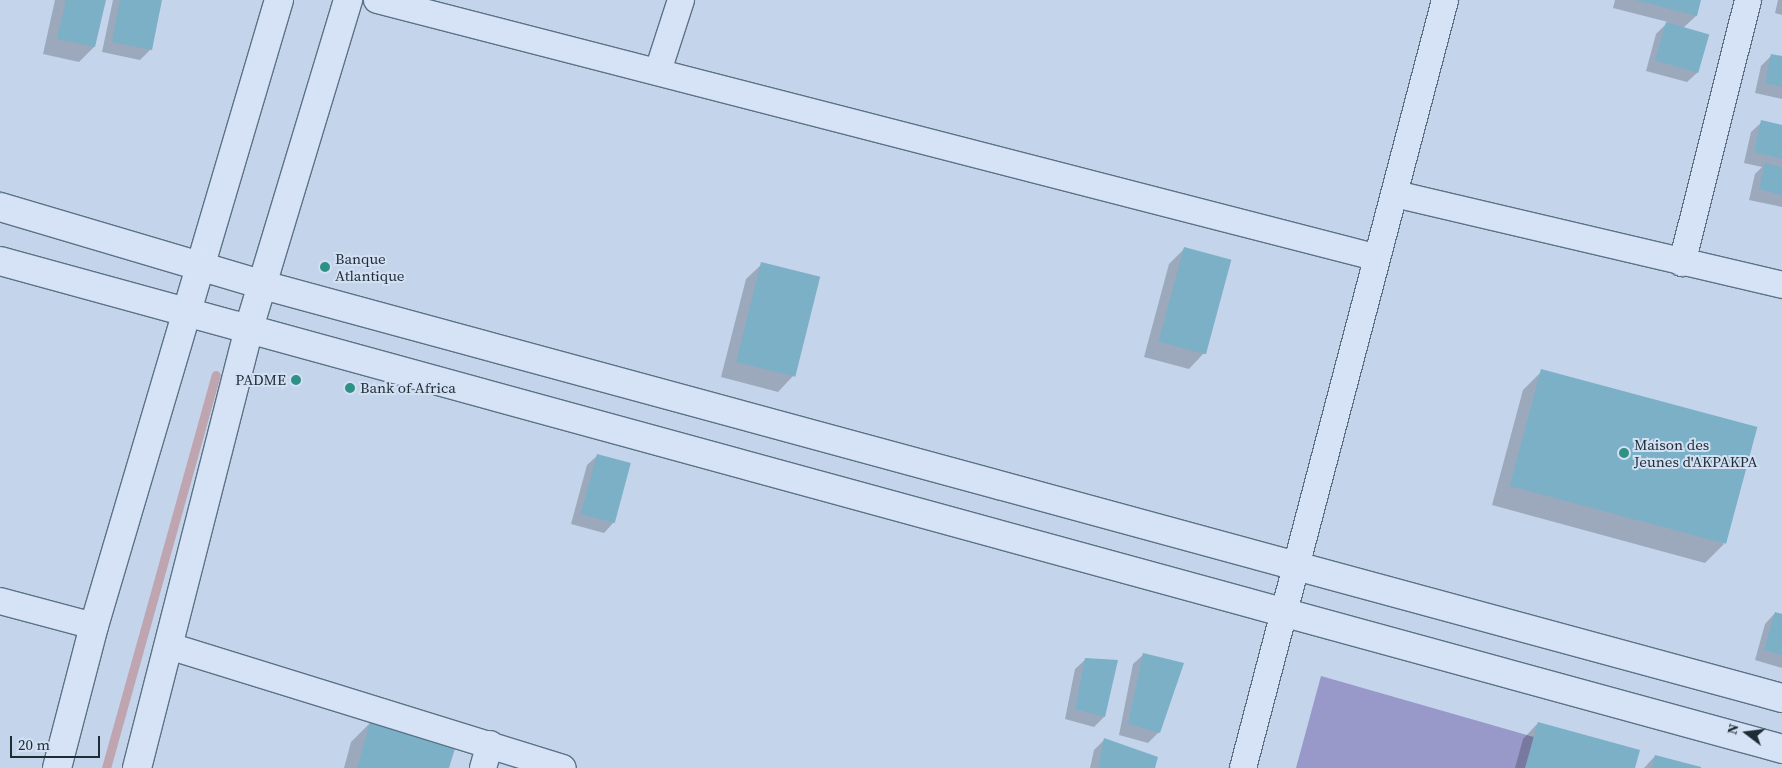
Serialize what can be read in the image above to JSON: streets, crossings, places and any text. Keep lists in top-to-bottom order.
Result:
{
  "places": [
    "Banque Atlantique",
    "PADME",
    "Bank of Africa",
    "Maison des Jeunes d'AKPAKPA"
  ],
  "scale_bar": "20 m",
  "north": "left"
}
